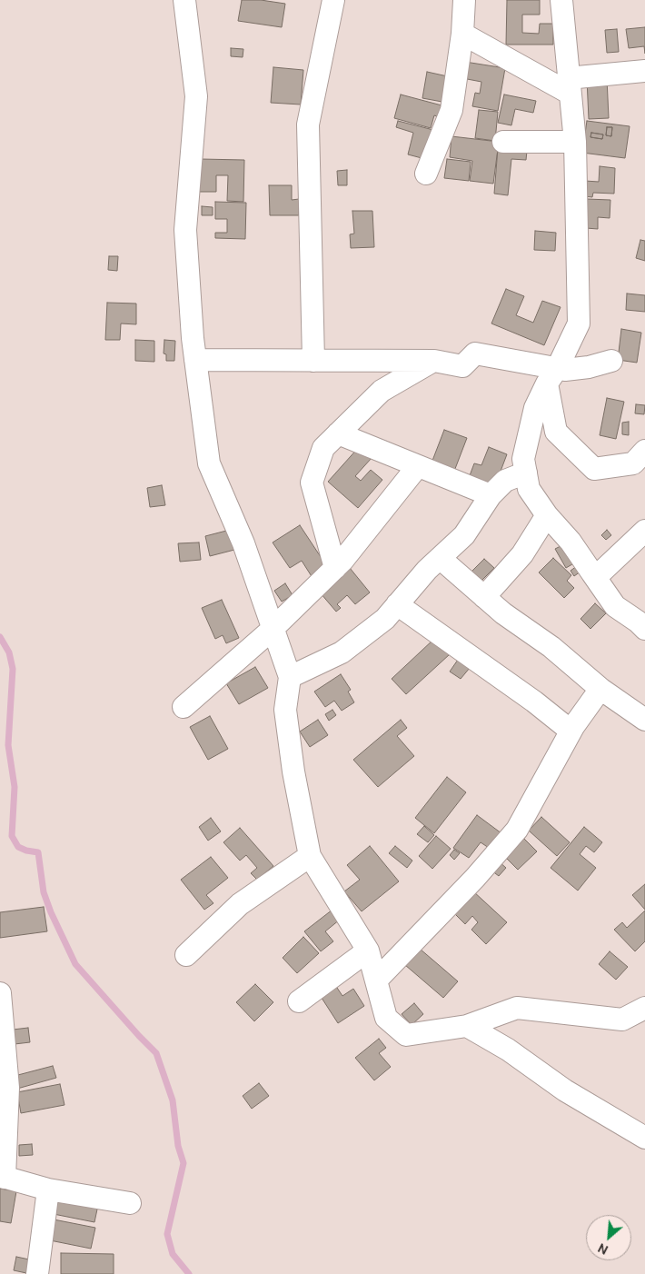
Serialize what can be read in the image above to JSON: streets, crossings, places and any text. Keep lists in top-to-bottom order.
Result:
{
  "north": "bottom left"
}
